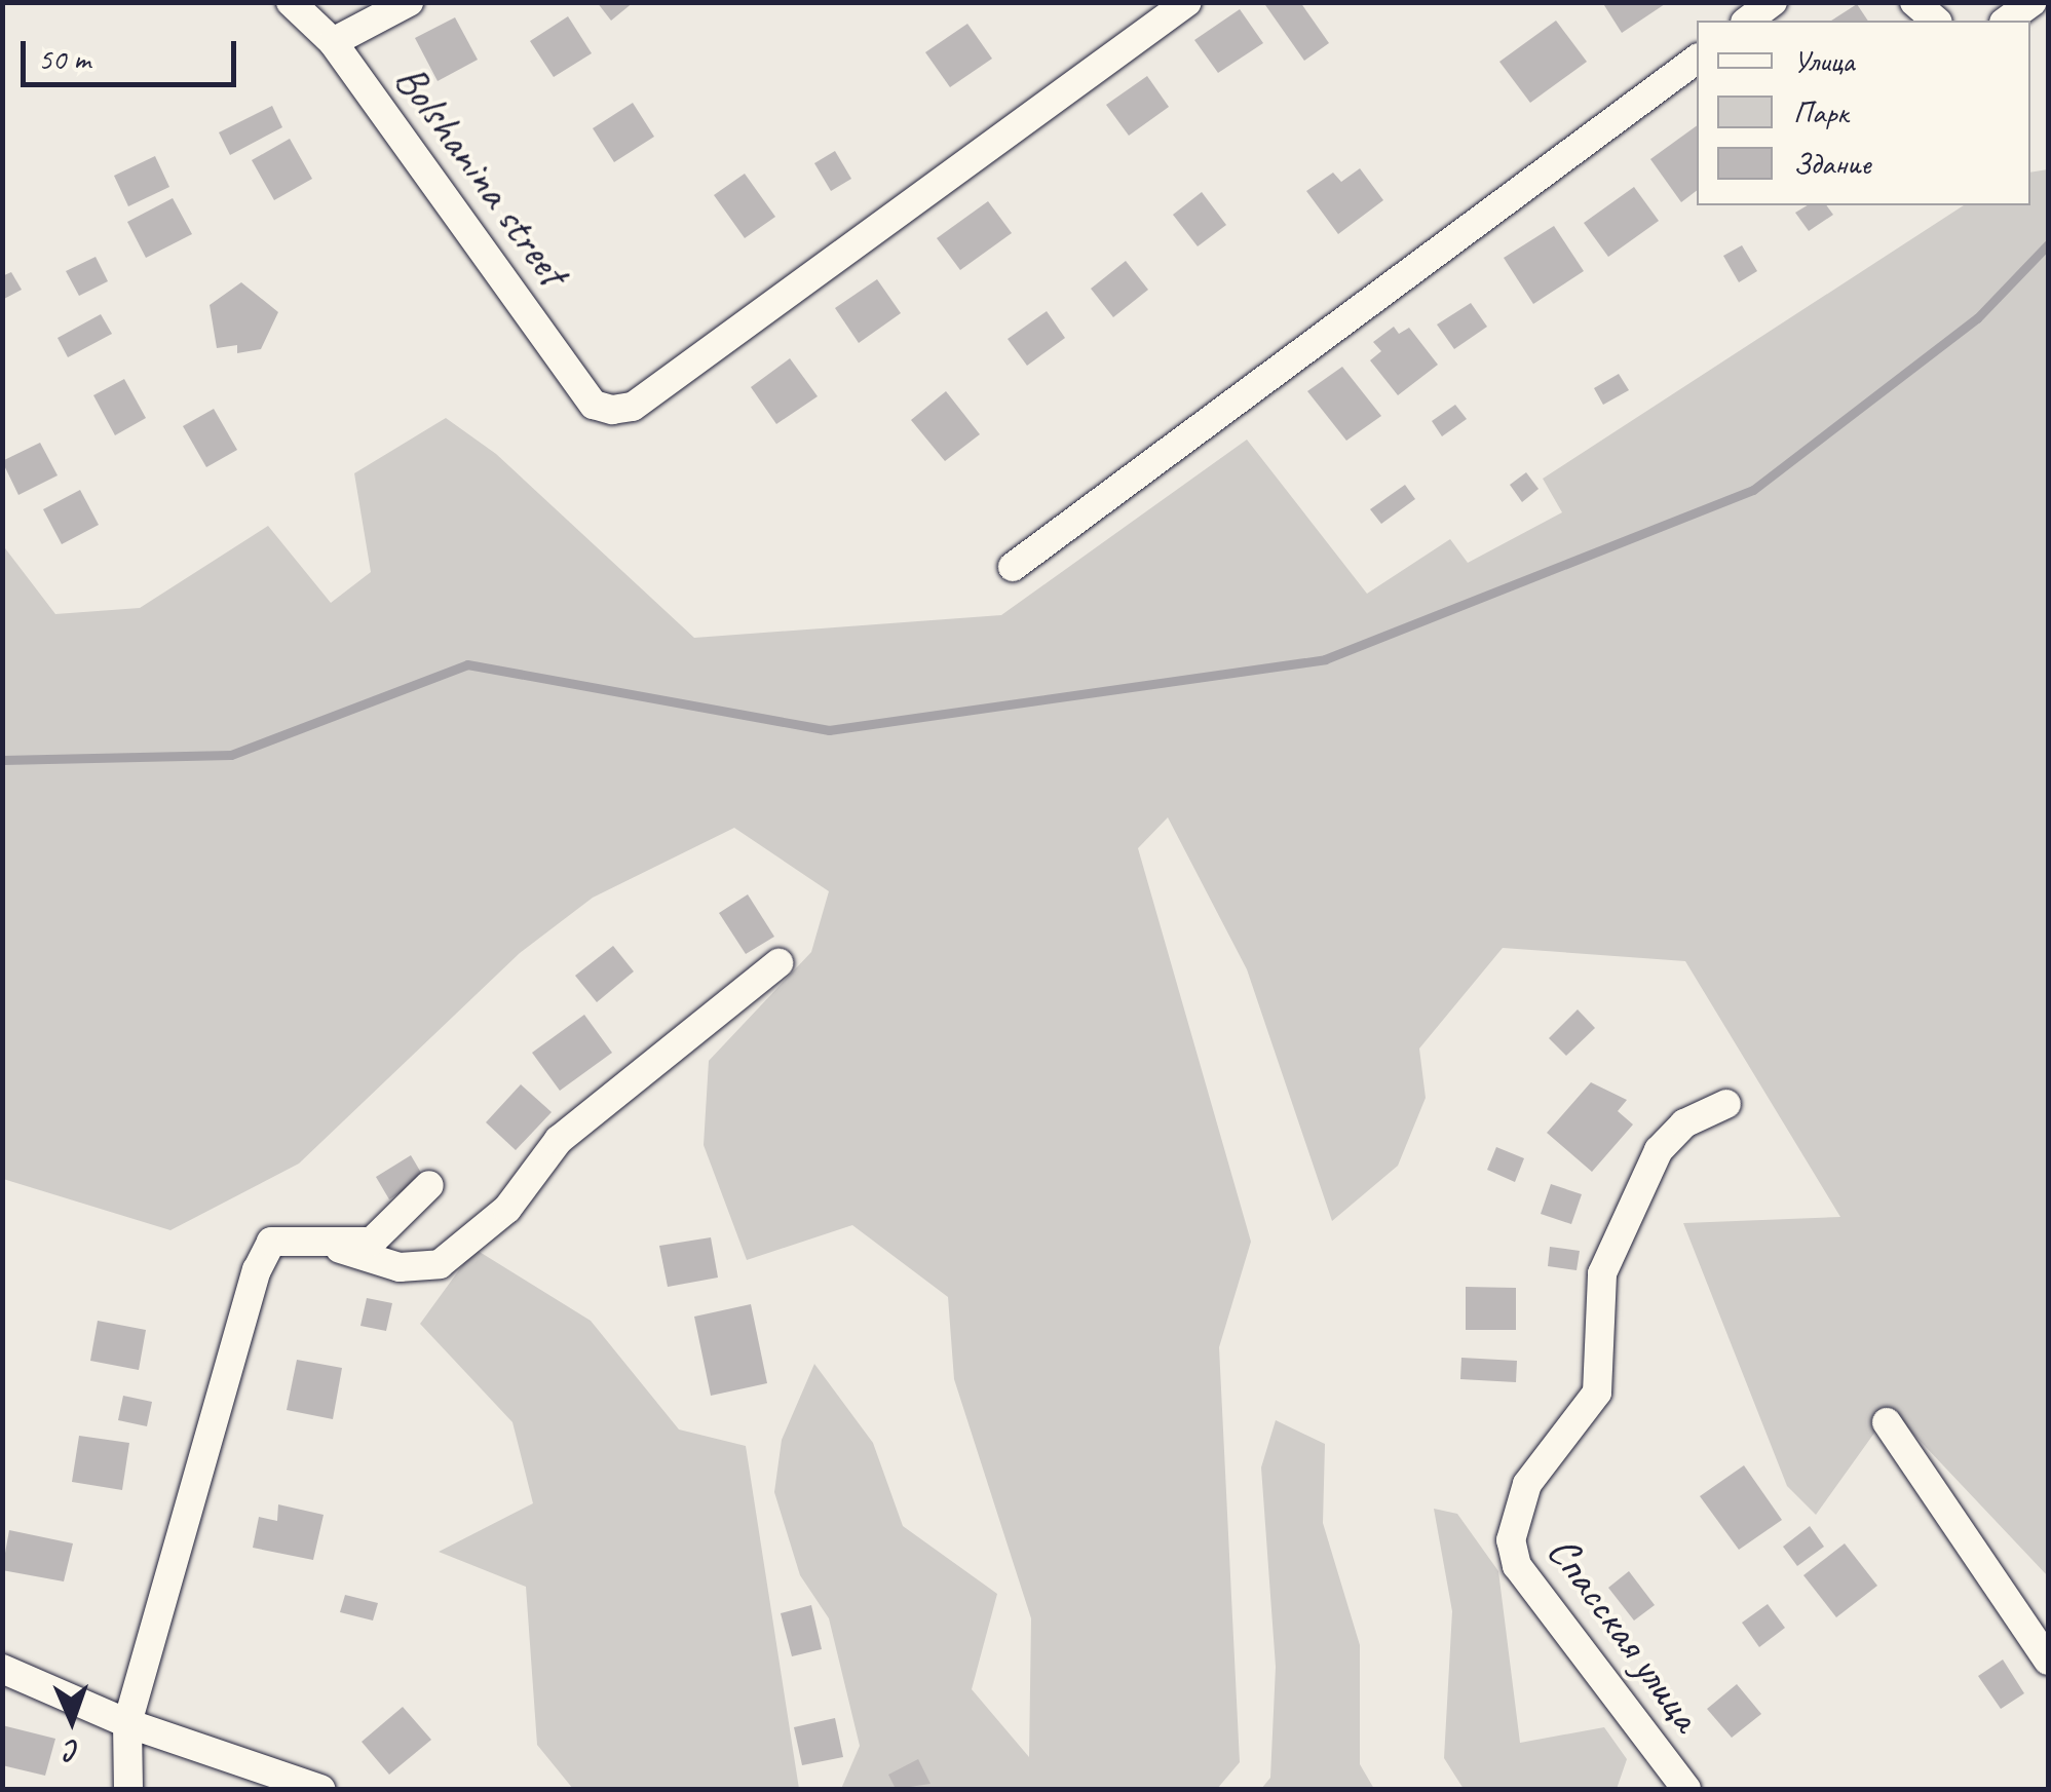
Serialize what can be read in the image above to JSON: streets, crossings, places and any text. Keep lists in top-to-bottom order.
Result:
{
  "streets": {
    "street": ["Bolshanina street", "Спасская улица"]
  },
  "legend": ["Улица", "Парк", "Здание"],
  "scale_bar": "50 m",
  "north": "bottom"
}
